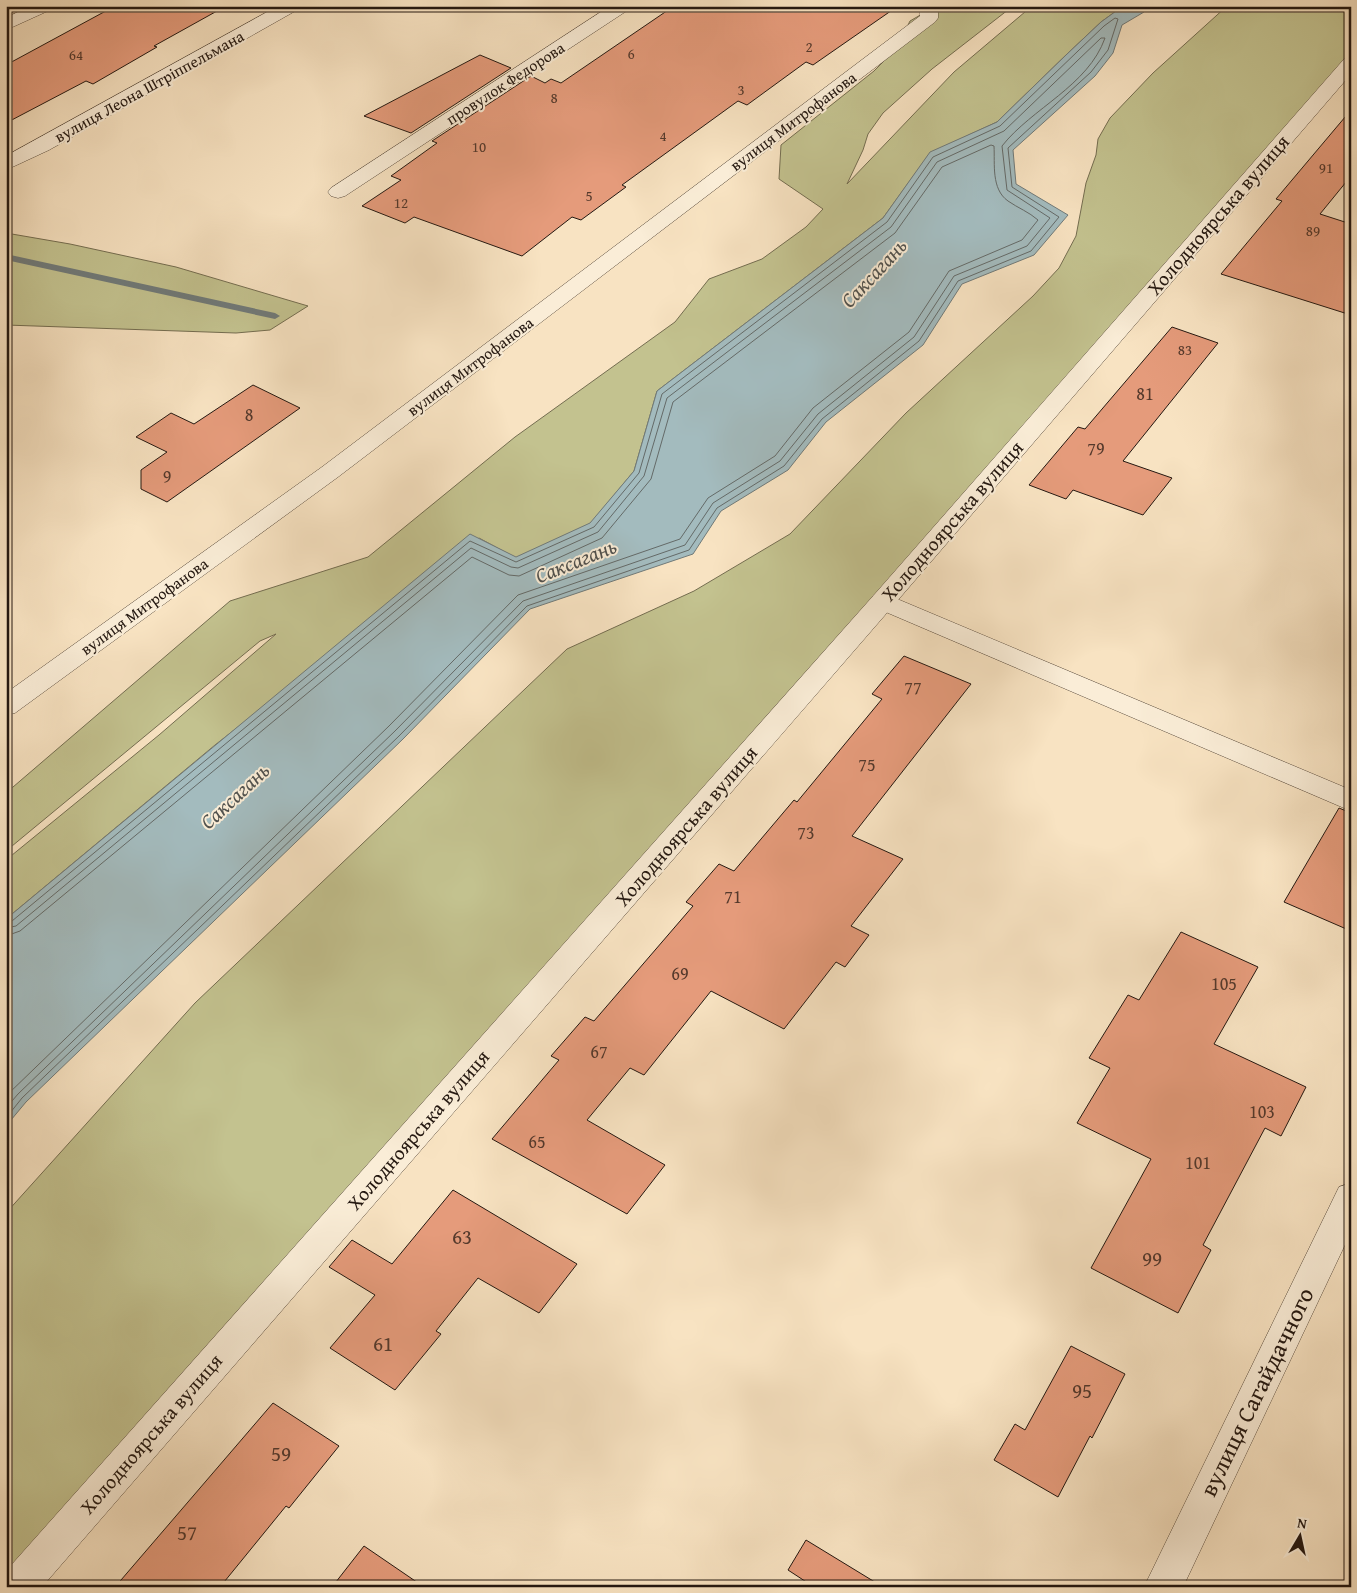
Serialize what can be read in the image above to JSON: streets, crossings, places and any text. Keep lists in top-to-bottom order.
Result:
{
  "streets": {
    "street": [
      "провулок Федорова",
      "вулиця Леона Штріппельмана",
      "вулиця Митрофанова",
      "Холодноярська вулиця",
      "вулиця Сагайдачного"
    ]
  },
  "water": ["Саксагань"],
  "house_numbers": [
    "2",
    "6",
    "64",
    "3",
    "8",
    "4",
    "10",
    "91",
    "5",
    "12",
    "89",
    "83",
    "81",
    "8",
    "79",
    "9",
    "77",
    "75",
    "73",
    "71",
    "69",
    "105",
    "67",
    "103",
    "65",
    "101",
    "63",
    "99",
    "61",
    "95",
    "59",
    "57"
  ],
  "north": "top"
}
